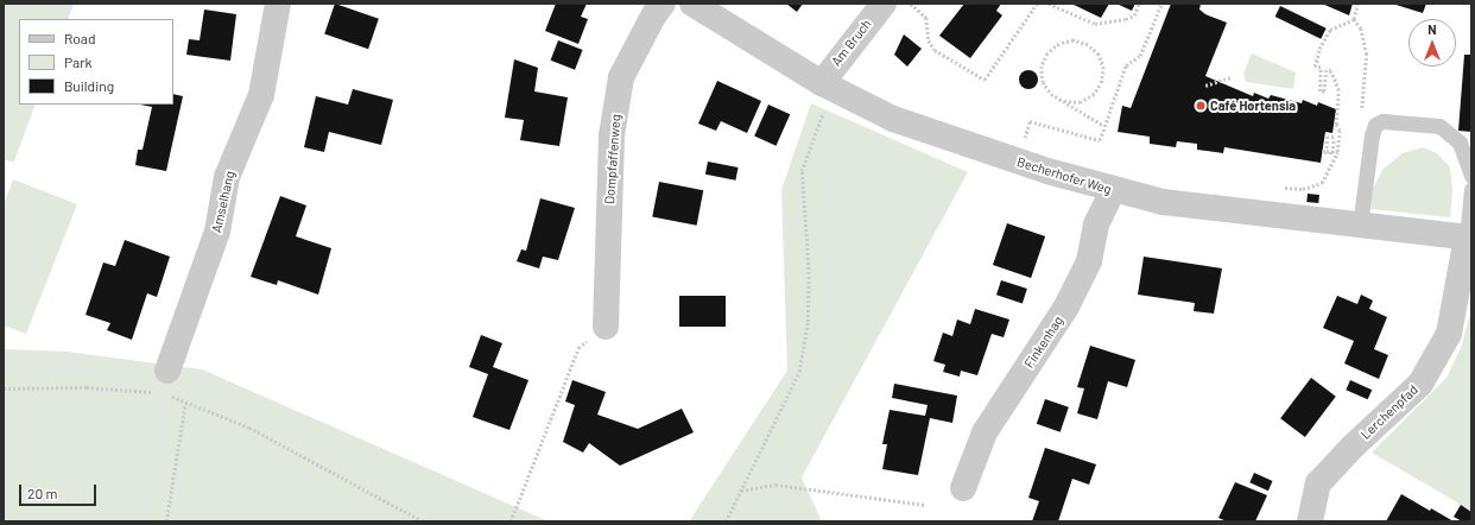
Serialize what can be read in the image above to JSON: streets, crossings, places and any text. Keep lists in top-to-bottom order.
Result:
{
  "streets": {
    "street": [
      "Am Bruch",
      "Dompfaffenweg",
      "Becherhofer Weg",
      "Amselhang",
      "Finkenhag",
      "Lerchenpfad"
    ]
  },
  "crossings": [
    ["Am Bruch", "Becherhofer Weg"],
    ["Becherhofer Weg", "Finkenhag"],
    ["Becherhofer Weg", "Lerchenpfad"]
  ],
  "places": ["Café Hortensia"],
  "legend": ["Road", "Park", "Building"],
  "scale_bar": "20 m",
  "north": "top"
}
